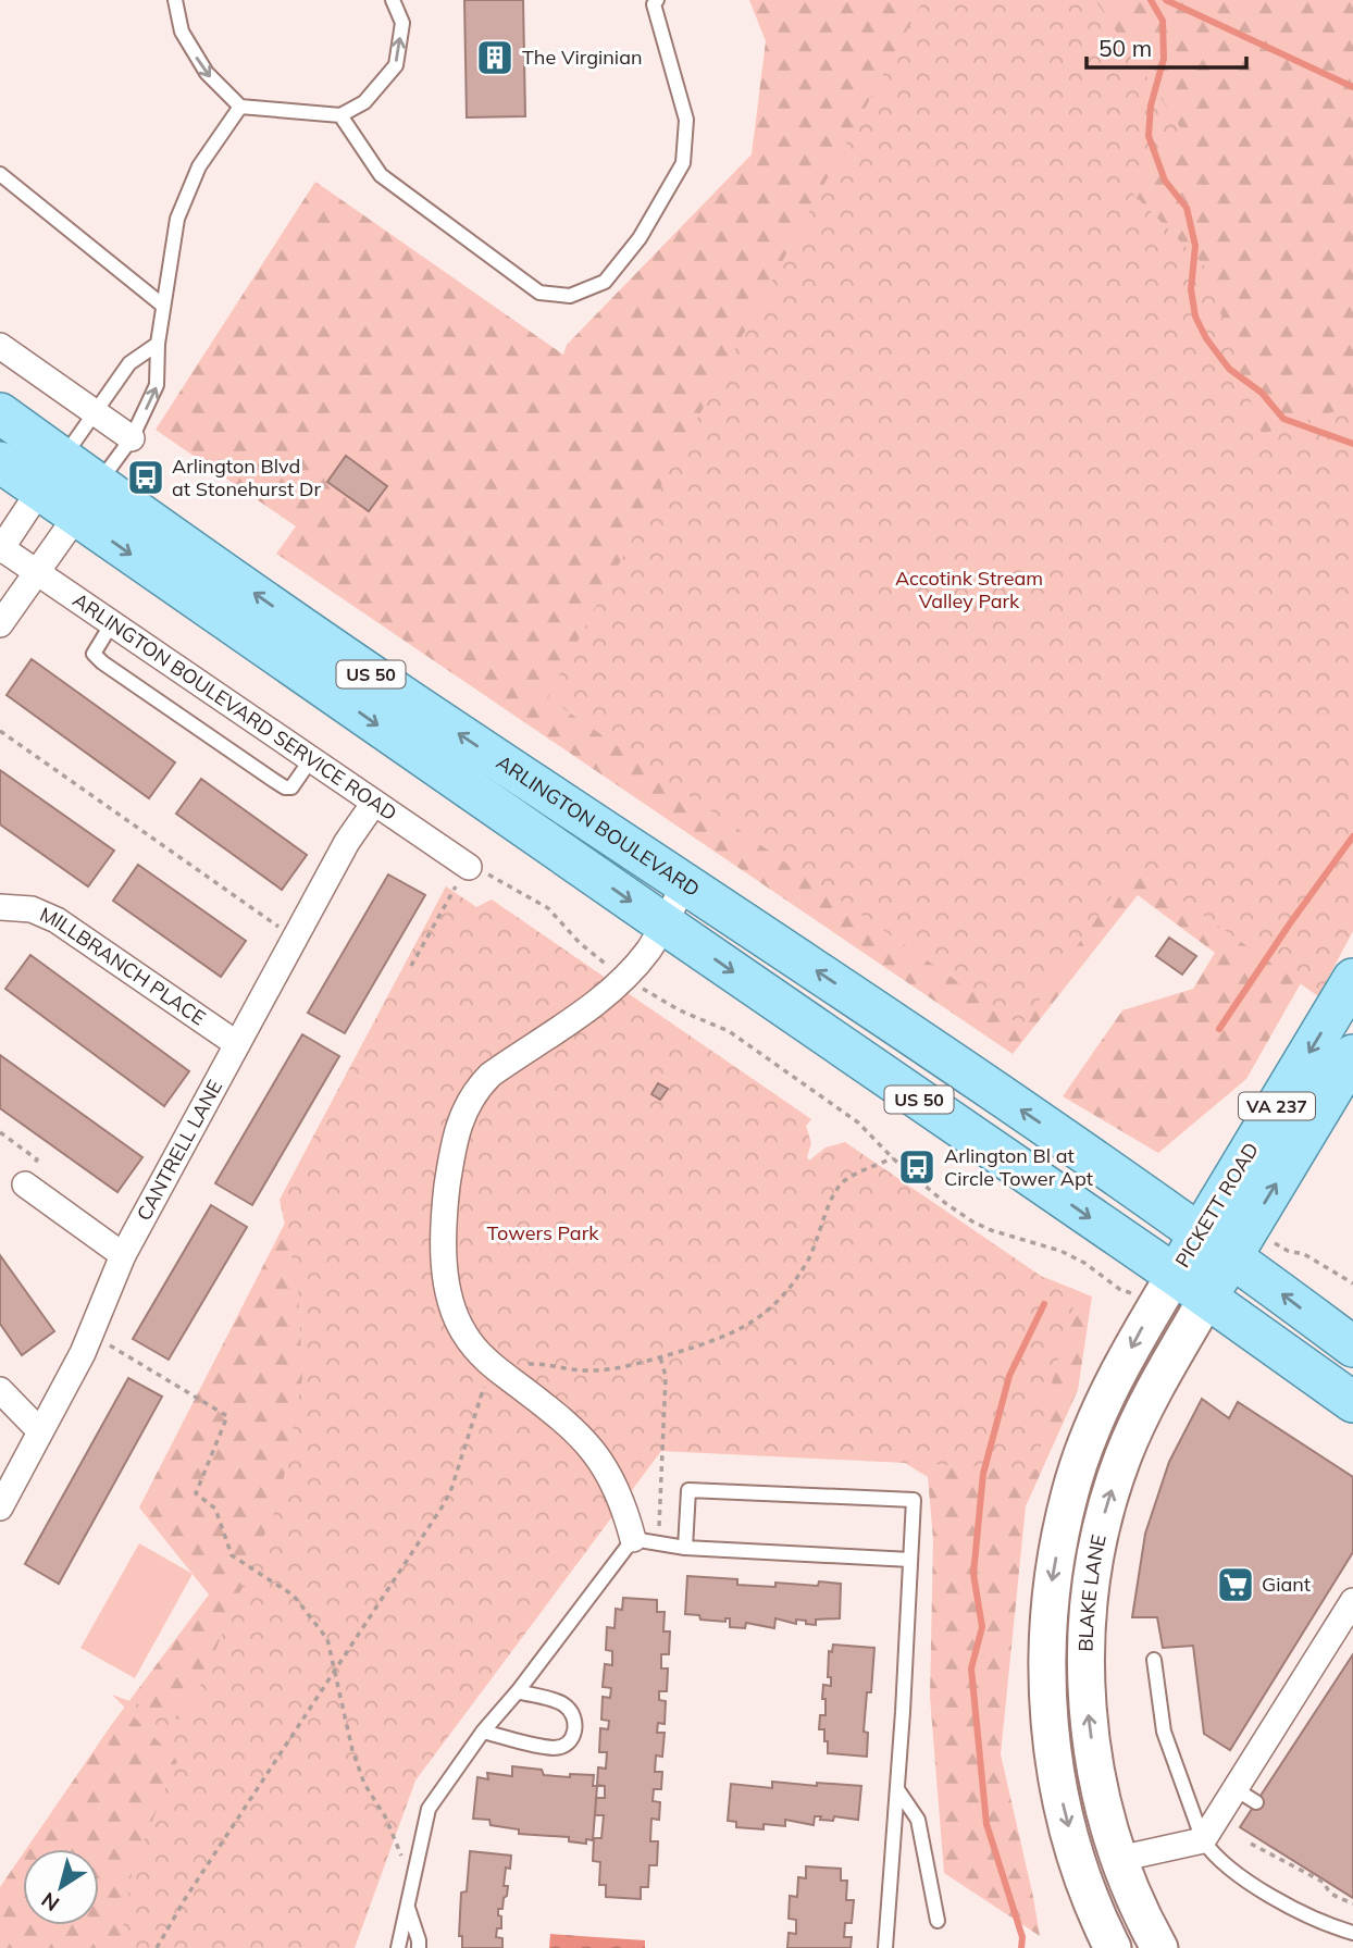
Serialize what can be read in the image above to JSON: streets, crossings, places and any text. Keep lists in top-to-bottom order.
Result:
{
  "streets": {
    "main road": [
      "US 50",
      "ARLINGTON BOULEVARD",
      "VA 237",
      "PICKETT ROAD",
      "BLAKE LANE"
    ],
    "street": ["ARLINGTON BOULEVARD SERVICE ROAD", "MILLBRANCH PLACE", "CANTRELL LANE"]
  },
  "crossings": [
    ["US 50", "ARLINGTON BOULEVARD"],
    ["US 50", "PICKETT ROAD"],
    ["US 50", "BLAKE LANE"],
    ["ARLINGTON BOULEVARD SERVICE ROAD", "CANTRELL LANE"],
    ["ARLINGTON BOULEVARD", "PICKETT ROAD"],
    ["ARLINGTON BOULEVARD", "BLAKE LANE"],
    ["MILLBRANCH PLACE", "CANTRELL LANE"],
    ["PICKETT ROAD", "BLAKE LANE"]
  ],
  "parks": ["Accotink Stream Valley Park", "Towers Park"],
  "places": {
    "building": ["The Virginian"],
    "bus stop": ["Arlington Blvd at Stonehurst Dr", "Arlington Bl at Circle Tower Apt"],
    "supermarket": ["Giant"]
  },
  "scale_bar": "50 m",
  "north": "bottom left"
}
